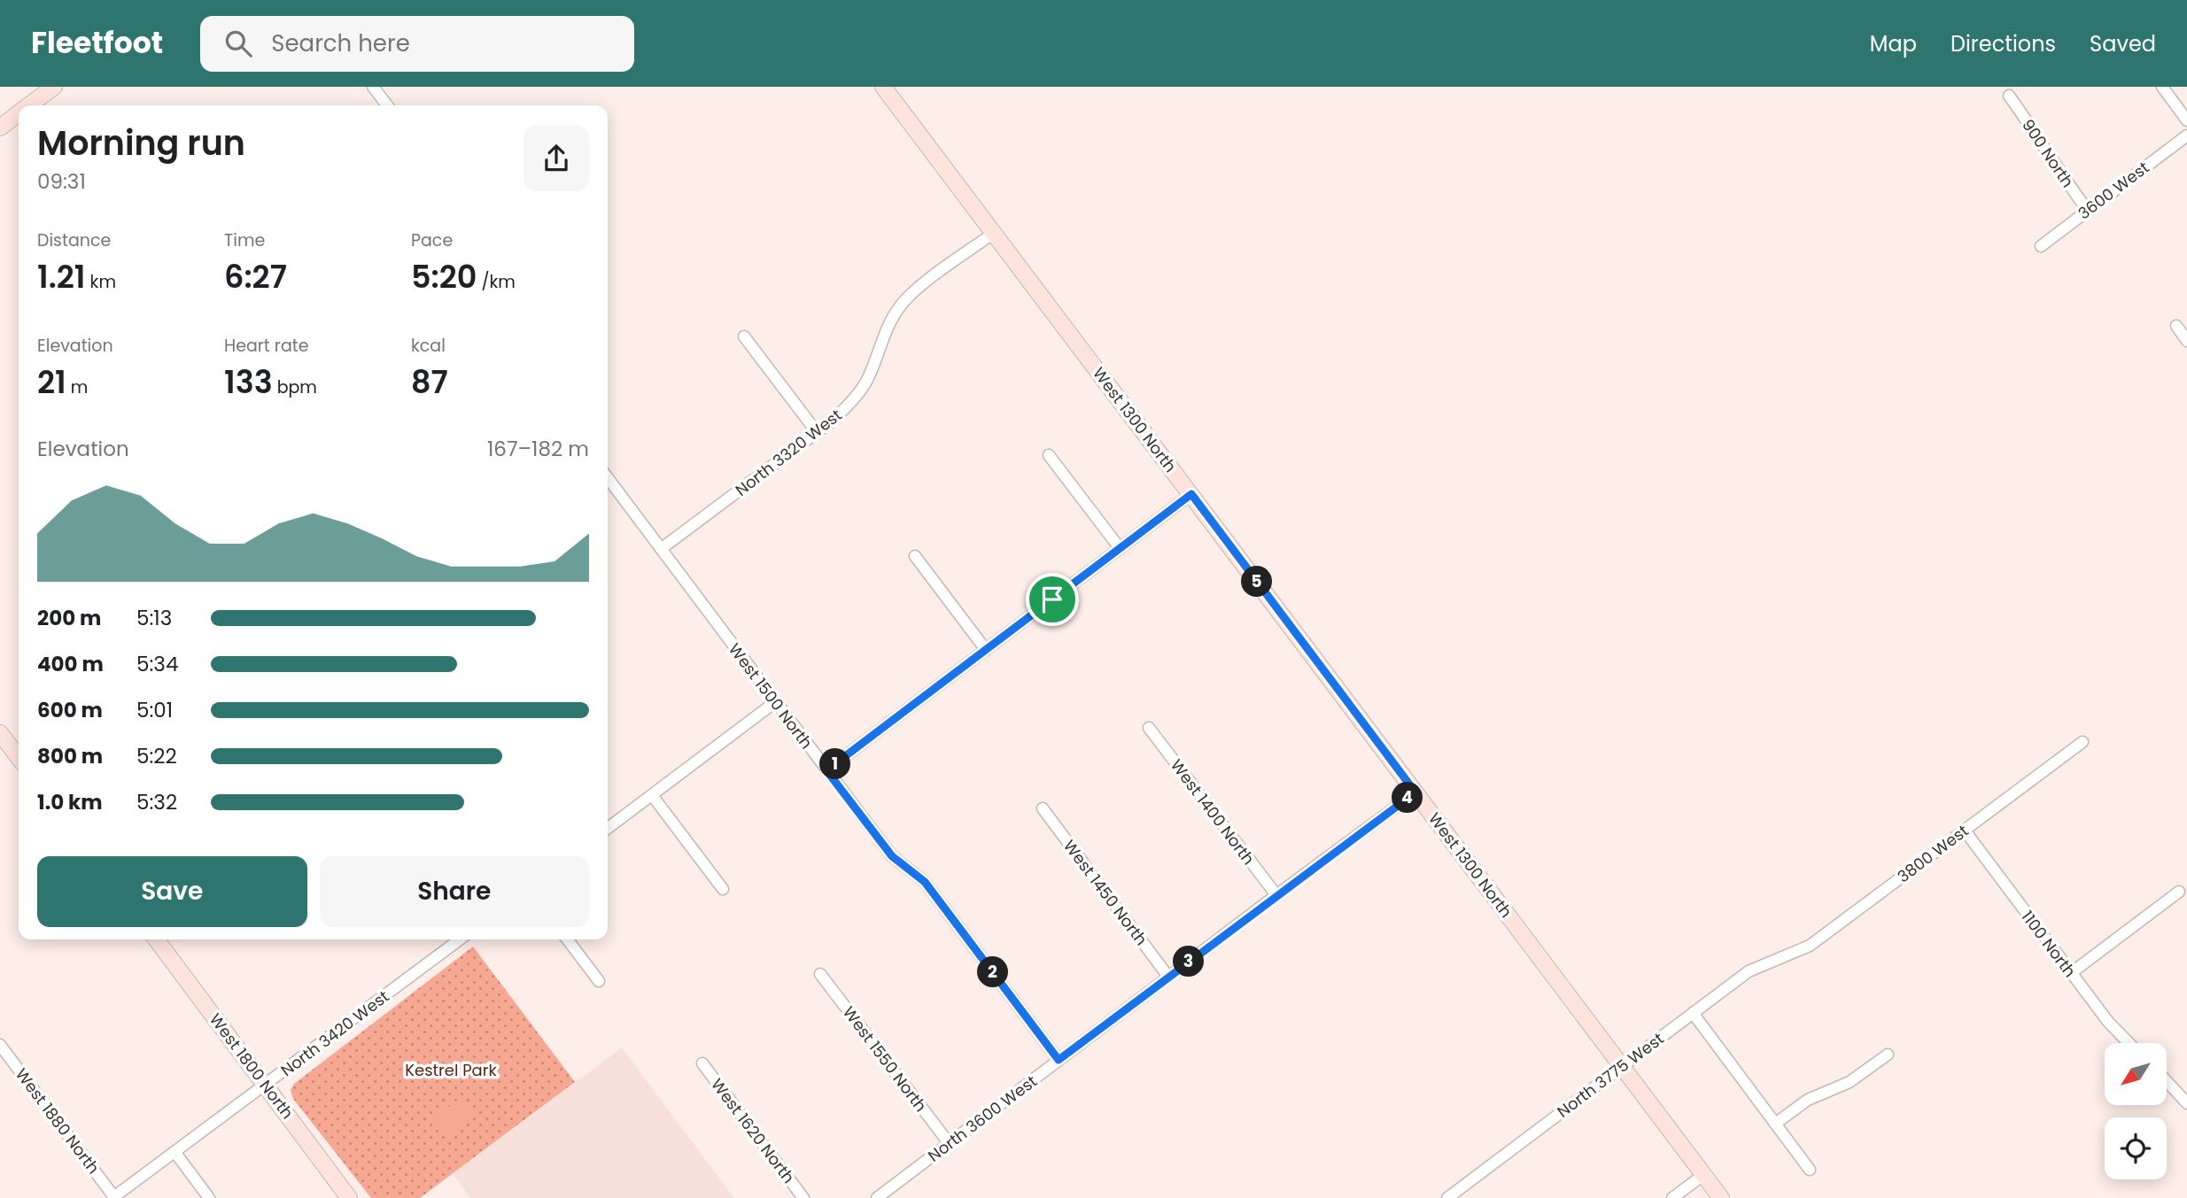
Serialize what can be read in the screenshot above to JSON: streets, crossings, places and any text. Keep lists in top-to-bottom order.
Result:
{
  "streets": {
    "street": [
      "900 North",
      "3600 West",
      "West 1300 North",
      "North 3320 West",
      "West 1500 North",
      "West 1400 North",
      "3800 West",
      "West 1450 North",
      "1100 North",
      "North 3420 West",
      "West 1550 North",
      "West 1800 North",
      "North 3775 West",
      "North 3600 West",
      "West 1880 North",
      "West 1620 North"
    ]
  },
  "crossings": [
    ["900 North", "3600 West"],
    ["West 1300 North", "North 3320 West"],
    ["West 1300 North", "North 3775 West"],
    ["West 1300 North", "North 3600 West"],
    ["North 3320 West", "West 1500 North"],
    ["West 1500 North", "North 3600 West"],
    ["West 1400 North", "North 3600 West"],
    ["3800 West", "1100 North"],
    ["3800 West", "North 3775 West"],
    ["West 1450 North", "North 3600 West"],
    ["North 3420 West", "West 1800 North"],
    ["North 3420 West", "West 1880 North"],
    ["West 1550 North", "North 3600 West"]
  ],
  "parks": ["Kestrel Park"],
  "north": "bottom left",
  "page": {
    "header": "Fleetfoot",
    "search": "Search here",
    "nav": ["Map", "Directions", "Saved"],
    "heading": ["Morning run", "09:31"],
    "stats": [
      ["Distance", "1.21 km"],
      ["Time", "6:27"],
      ["Pace", "5:20 /km"],
      ["Elevation", "21 m"],
      ["Heart rate", "133 bpm"],
      ["kcal", "87"]
    ],
    "chart": ["Elevation", "167–182 m"],
    "pins": [
      "5",
      "1",
      "4",
      "3",
      "2"
    ],
    "list": [
      {
        "name": "200 m",
        "note": "5:13"
      },
      {
        "name": "400 m",
        "note": "5:34"
      },
      {
        "name": "600 m",
        "note": "5:01"
      },
      {
        "name": "800 m",
        "note": "5:22"
      },
      {
        "name": "1.0 km",
        "note": "5:32"
      }
    ],
    "buttons": ["Save", "Share"]
  }
}
